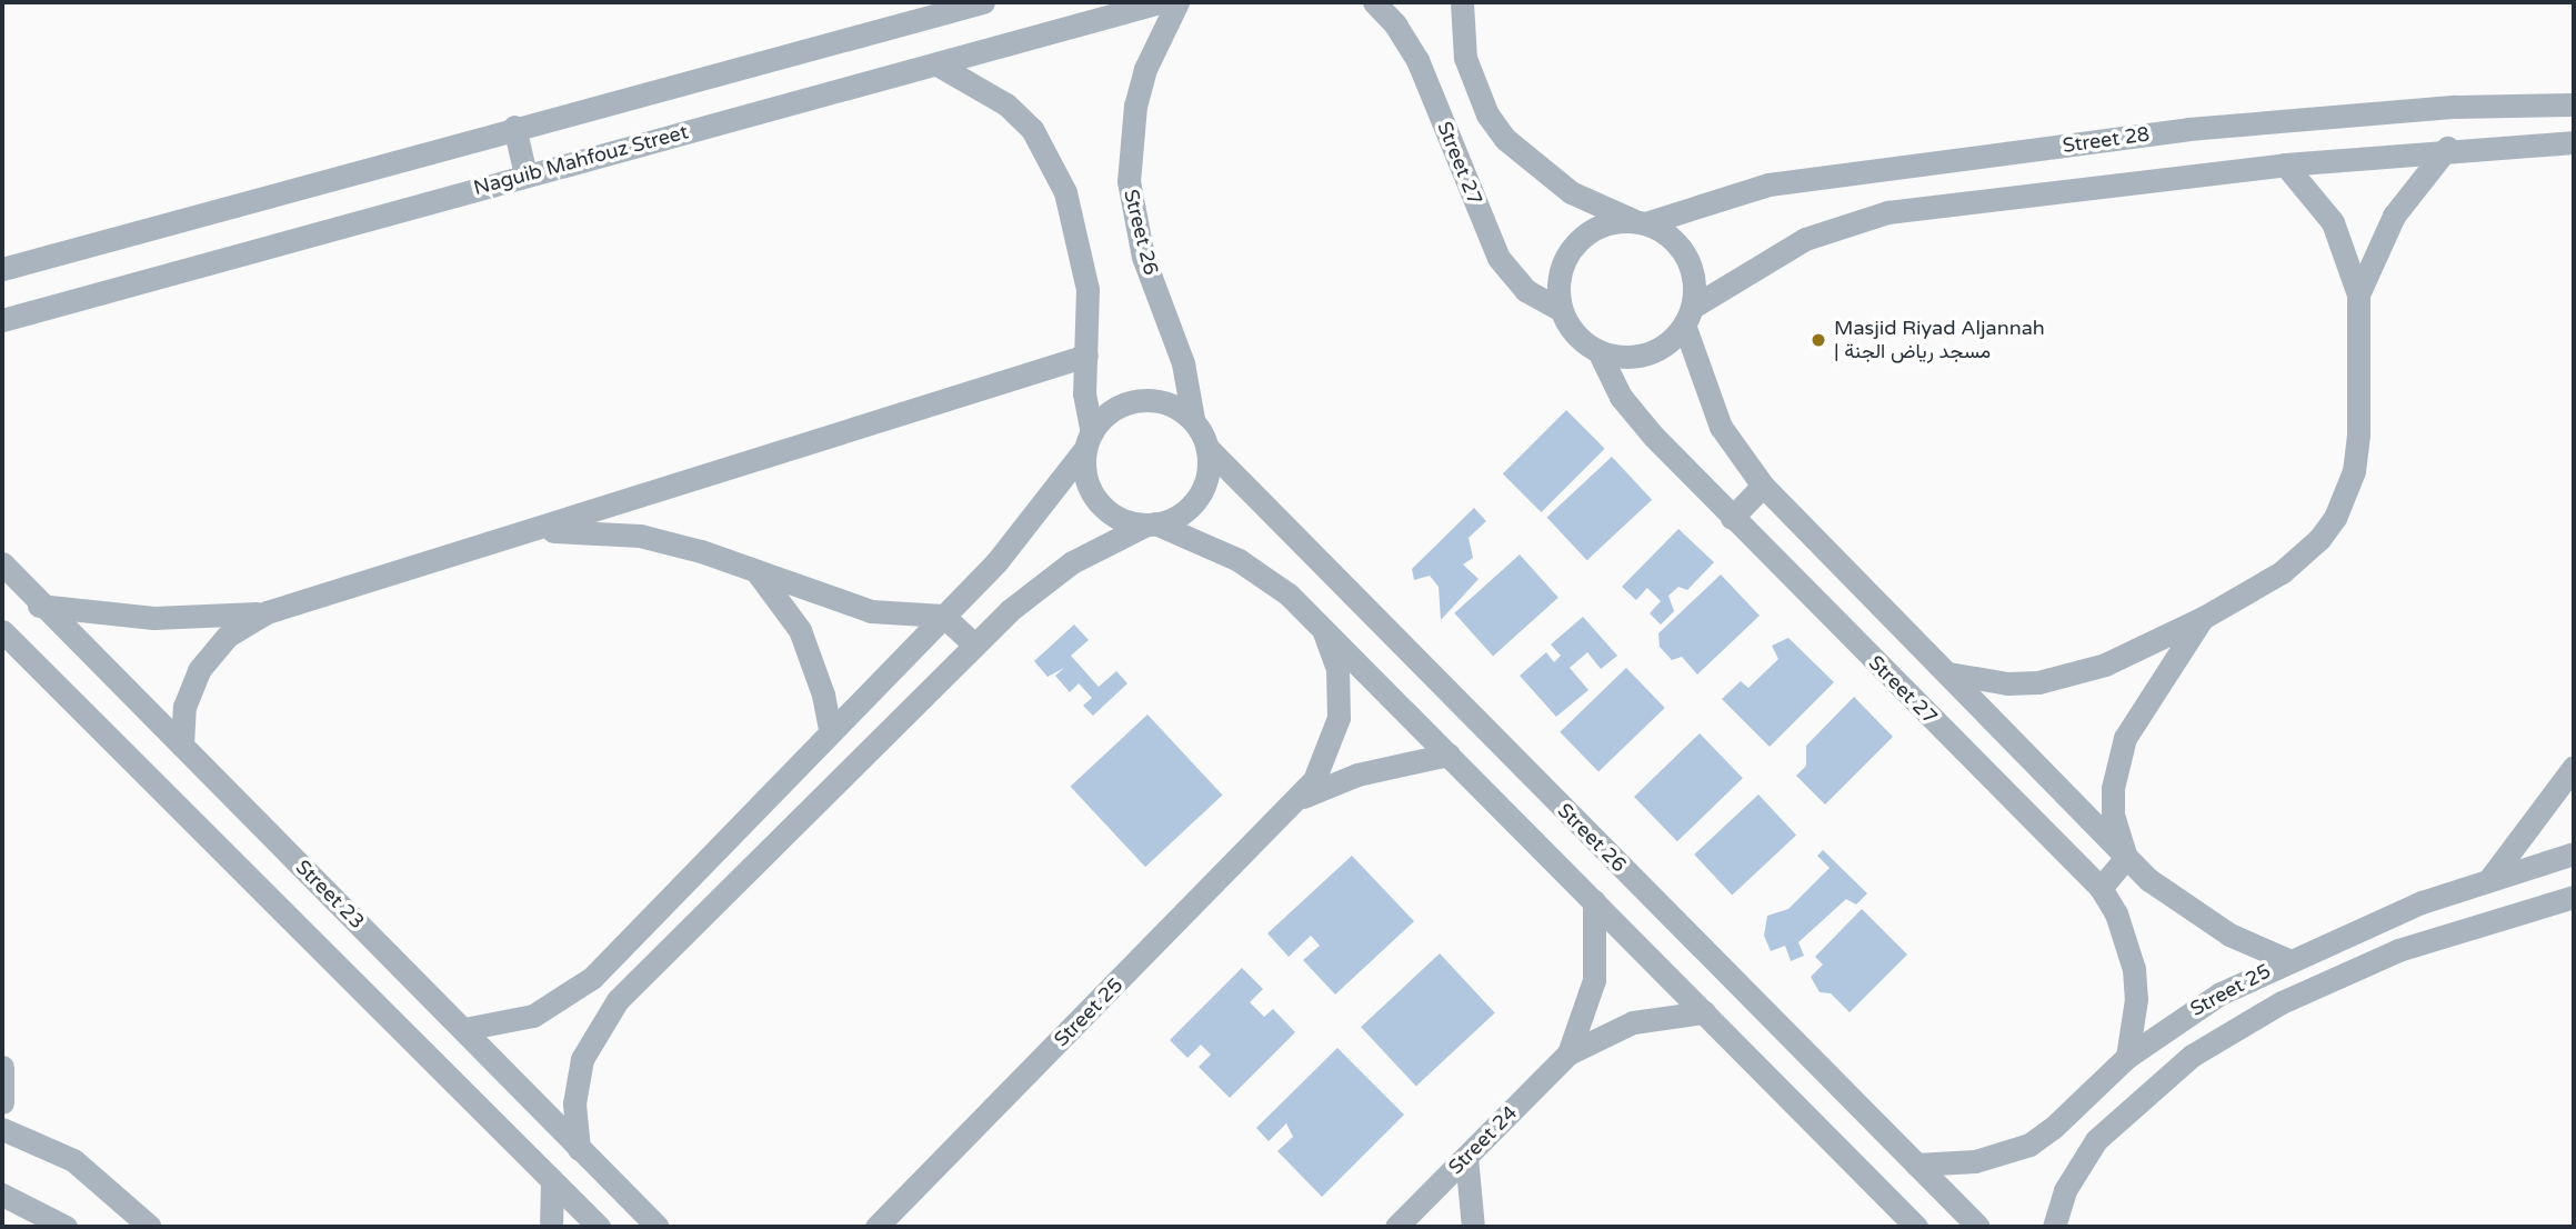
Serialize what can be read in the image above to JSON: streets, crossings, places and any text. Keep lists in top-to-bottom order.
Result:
{
  "streets": {
    "street": [
      "Street 28",
      "Naguib Mahfouz Street",
      "Street 27",
      "Street 26",
      "Street 23",
      "Street 25",
      "Street 24"
    ]
  },
  "crossings": [
    ["Street 28", "Street 27"],
    ["Street 27", "Street 25"],
    ["Street 26", "Street 25"]
  ],
  "places": ["Masjid Riyad Aljannah | مسجد رياض الجنة"]
}
